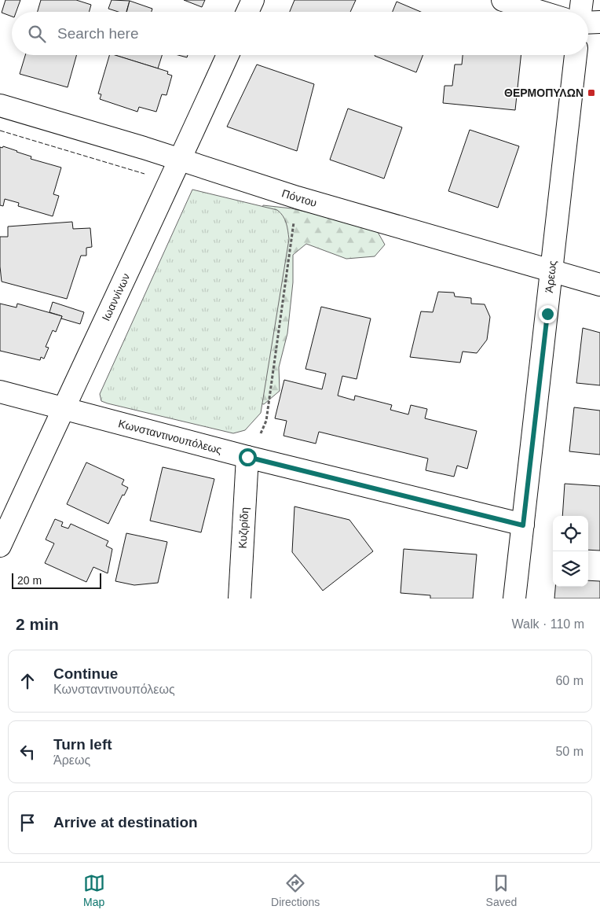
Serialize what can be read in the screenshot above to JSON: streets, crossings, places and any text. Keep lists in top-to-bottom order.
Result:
{
  "streets": {
    "street": [
      "Πόντου",
      "Άρεως",
      "Ιωαννίνων",
      "Κωνσταντινουπόλεως",
      "Κυζιρίδη"
    ]
  },
  "crossings": [
    ["Πόντου", "Άρεως"],
    ["Πόντου", "Ιωαννίνων"],
    ["Άρεως", "Κωνσταντινουπόλεως"],
    ["Ιωαννίνων", "Κωνσταντινουπόλεως"],
    ["Κωνσταντινουπόλεως", "Κυζιρίδη"]
  ],
  "places": {
    "transit": ["ΘΕΡΜΟΠΥΛΩΝ"]
  },
  "scale_bar": "20 m",
  "page": {
    "search": "Search here",
    "scale": "20 m",
    "heading": ["2 min", "Walk · 110 m"],
    "list": [
      ["Continue", "Κωνσταντινουπόλεως", "60 m"],
      ["Turn left", "Άρεως", "50 m"],
      "Arrive at destination"
    ],
    "nav": ["Map", "Directions", "Saved"]
  }
}
